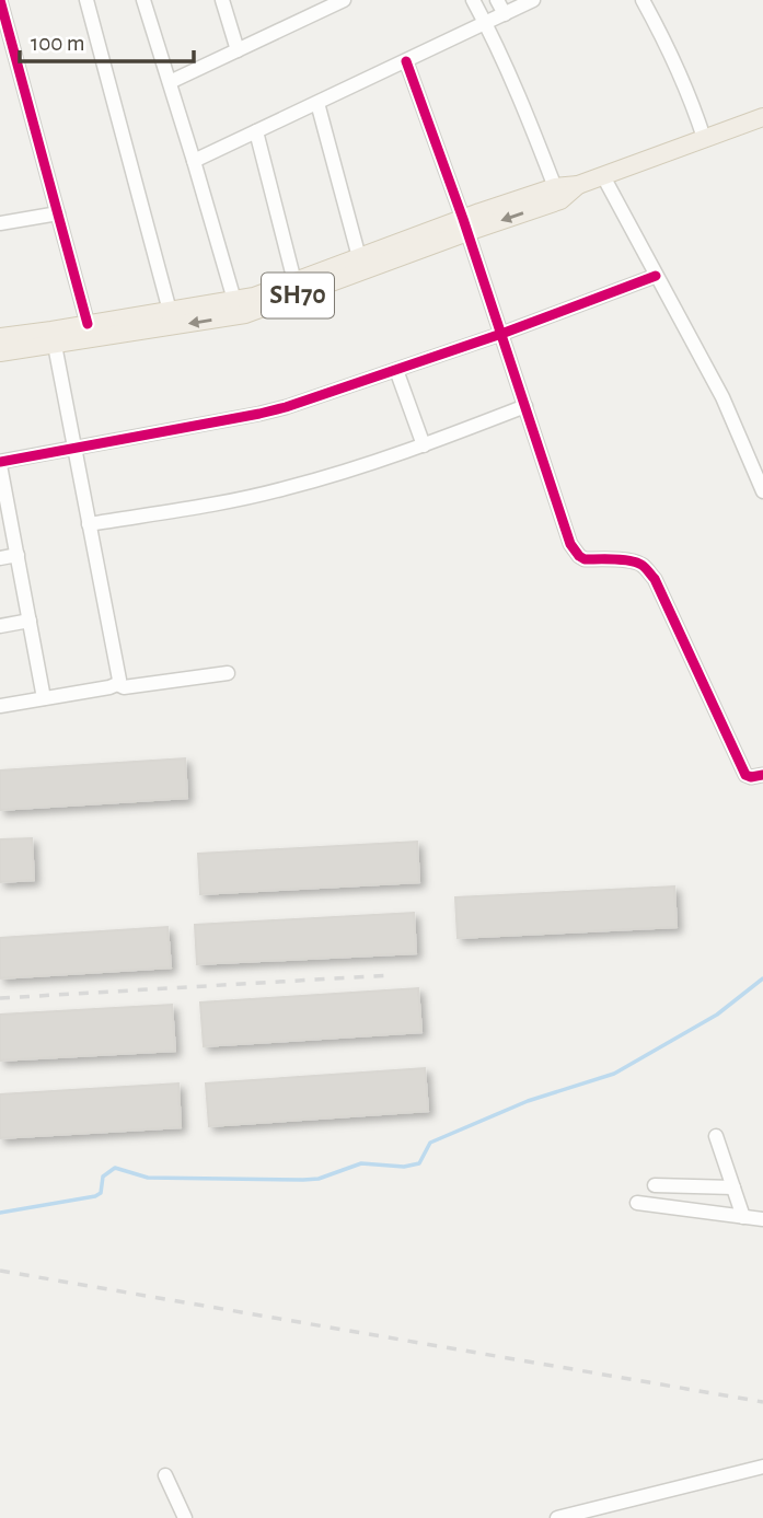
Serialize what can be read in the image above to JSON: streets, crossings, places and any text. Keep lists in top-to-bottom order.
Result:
{
  "streets": {
    "main road": ["SH70"]
  },
  "scale_bar": "100 m"
}
